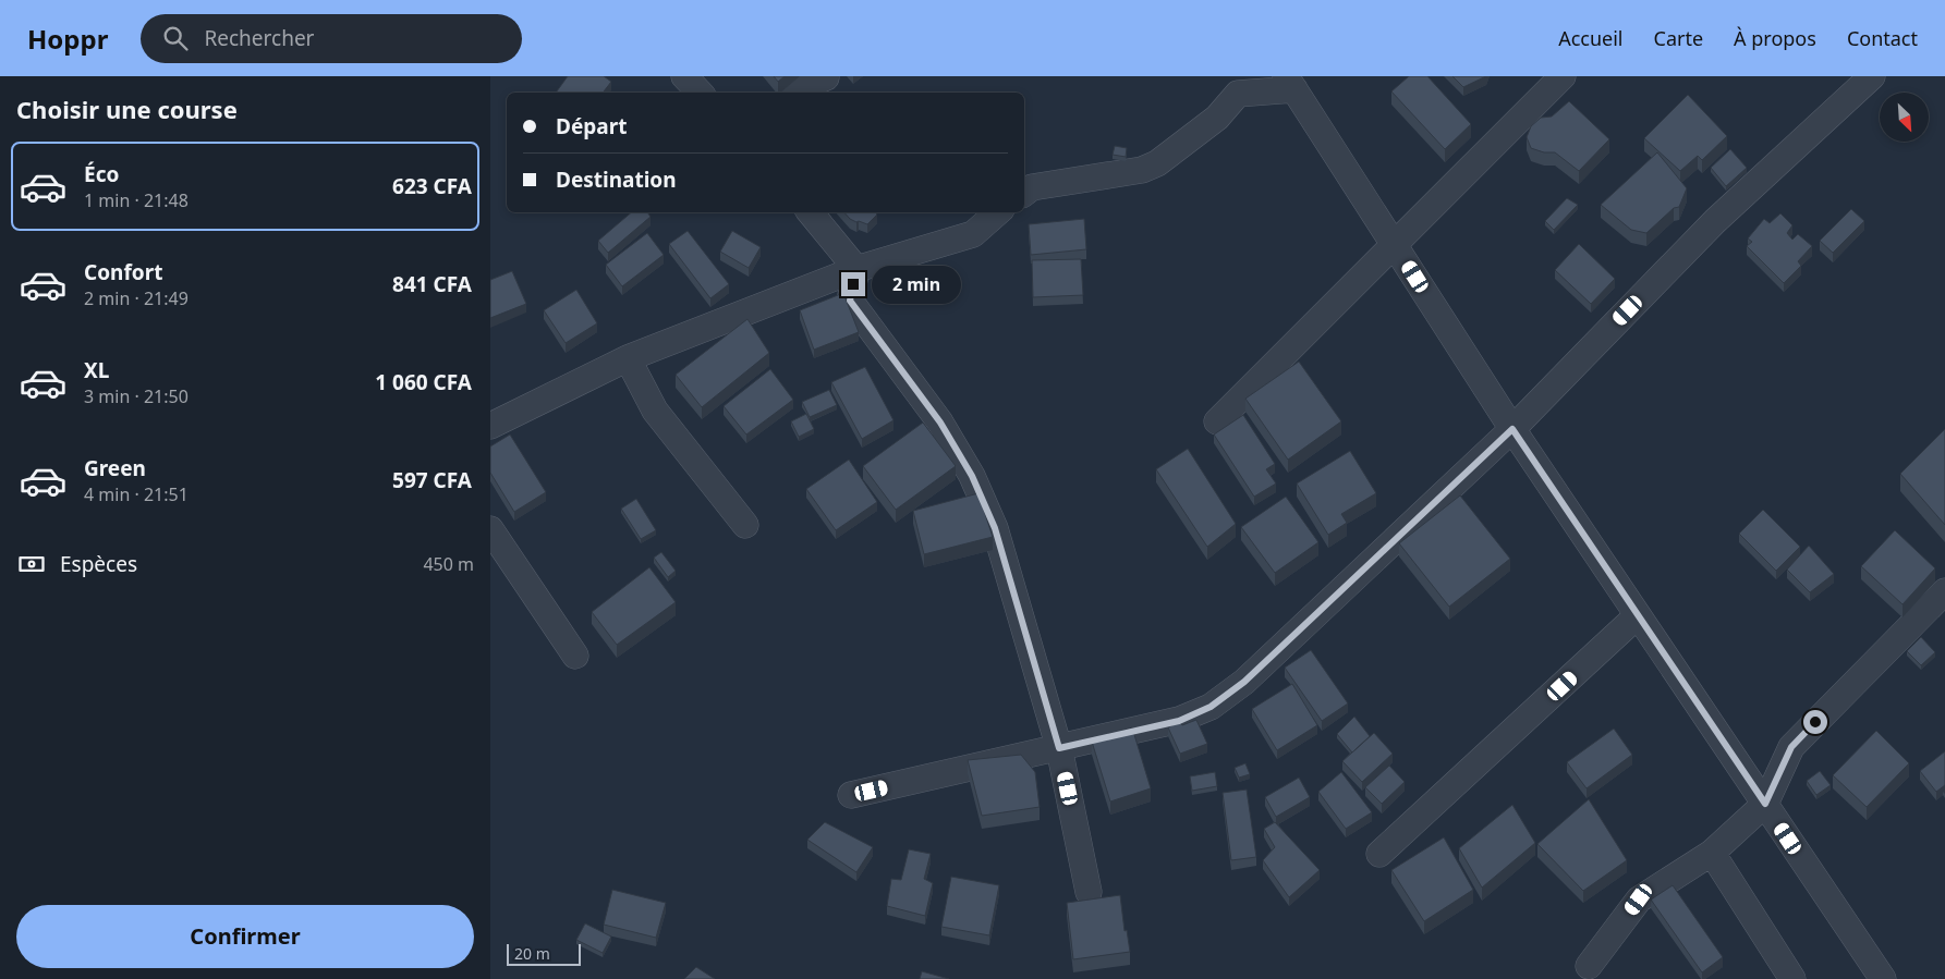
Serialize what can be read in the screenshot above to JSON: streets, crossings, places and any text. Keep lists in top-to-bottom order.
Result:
{
  "scale_bar": "20 m",
  "north": "bottom right",
  "page": {
    "header": "Hoppr",
    "search": "Rechercher",
    "nav": [
      "Accueil",
      "Carte",
      "À propos",
      "Contact"
    ],
    "heading": "Choisir une course",
    "banner": ["Départ", "Destination"],
    "list": [
      {
        "name": "Éco",
        "note": "1 min · 21:48",
        "value": "623 CFA"
      },
      {
        "name": "Confort",
        "note": "2 min · 21:49",
        "value": "841 CFA"
      },
      {
        "name": "XL",
        "note": "3 min · 21:50",
        "value": "1 060 CFA"
      },
      {
        "name": "Green",
        "note": "4 min · 21:51",
        "value": "597 CFA"
      }
    ],
    "bubble": "2 min",
    "pay": ["Espèces", "450 m"],
    "buttons": "Confirmer",
    "scale": "20 m"
  }
}
